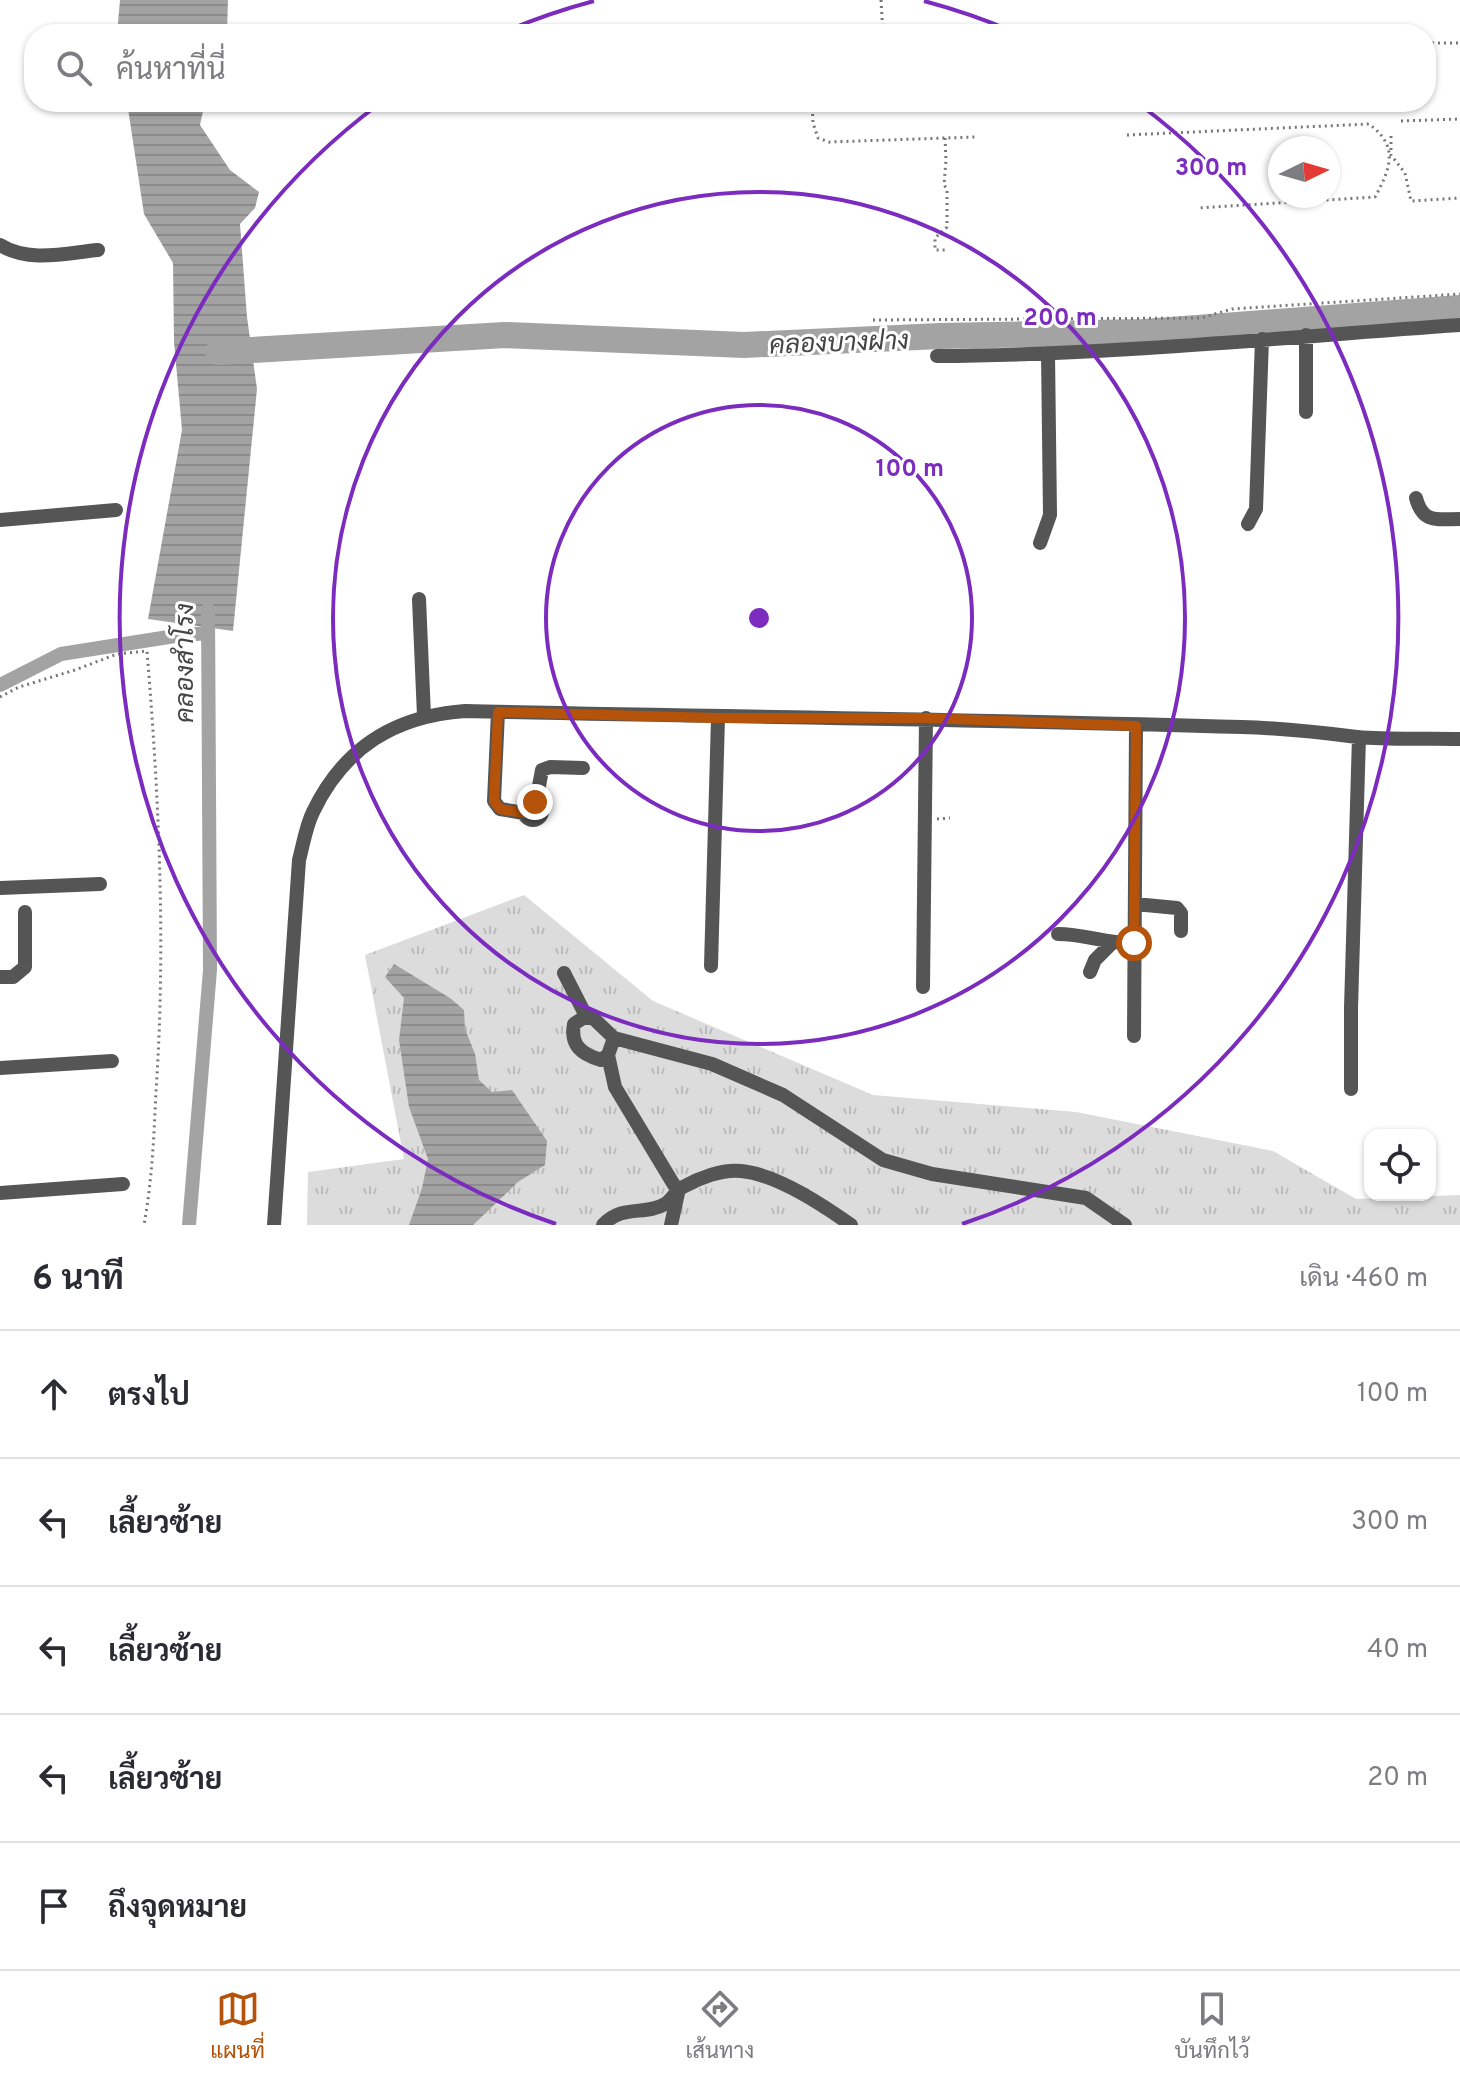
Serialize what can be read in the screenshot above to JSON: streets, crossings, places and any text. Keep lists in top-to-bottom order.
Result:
{
  "water": ["คลองบางฝาง", "คลองสำโรง"],
  "north": "right",
  "page": {
    "search": "ค้นหาที่นี่",
    "heading": ["6 นาที", "เดิน · 460 m"],
    "list": [
      ["ตรงไป", "100 m"],
      ["เลี้ยวซ้าย", "300 m"],
      ["เลี้ยวซ้าย", "40 m"],
      ["เลี้ยวซ้าย", "20 m"],
      "ถึงจุดหมาย"
    ],
    "nav": ["แผนที่", "เส้นทาง", "บันทึกไว้"]
  },
  "rings": ["300 m", "200 m", "100 m"]
}
